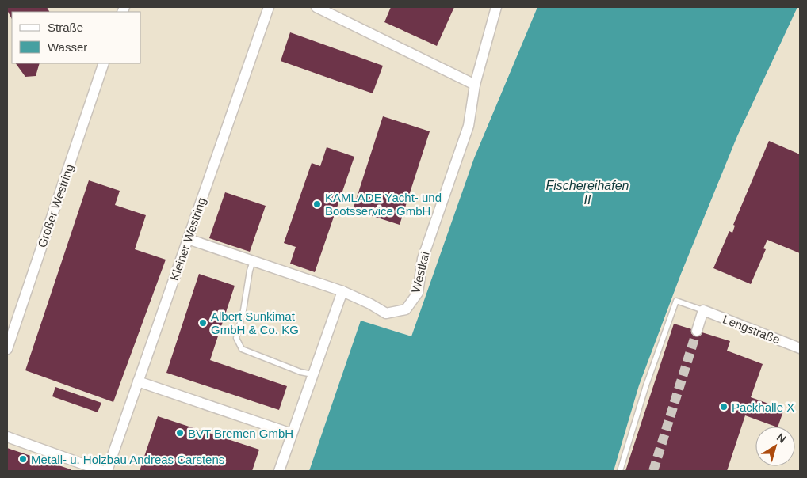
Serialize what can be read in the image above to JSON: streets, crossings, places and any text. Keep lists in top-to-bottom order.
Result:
{
  "streets": {
    "street": [
      "Großer Westring",
      "Kleiner Westring",
      "Westkai",
      "Lengstraße"
    ]
  },
  "crossings": [
    ["Kleiner Westring", "Westkai"]
  ],
  "water": ["Fischereihafen II"],
  "places": [
    "KAMLADE Yacht- und Bootsservice GmbH",
    "Albert Sunkimat GmbH & Co. KG",
    "Packhalle X",
    "BVT Bremen GmbH",
    "Metall- u. Holzbau Andreas Carstens"
  ],
  "legend": ["Straße", "Wasser"],
  "north": "top right"
}
